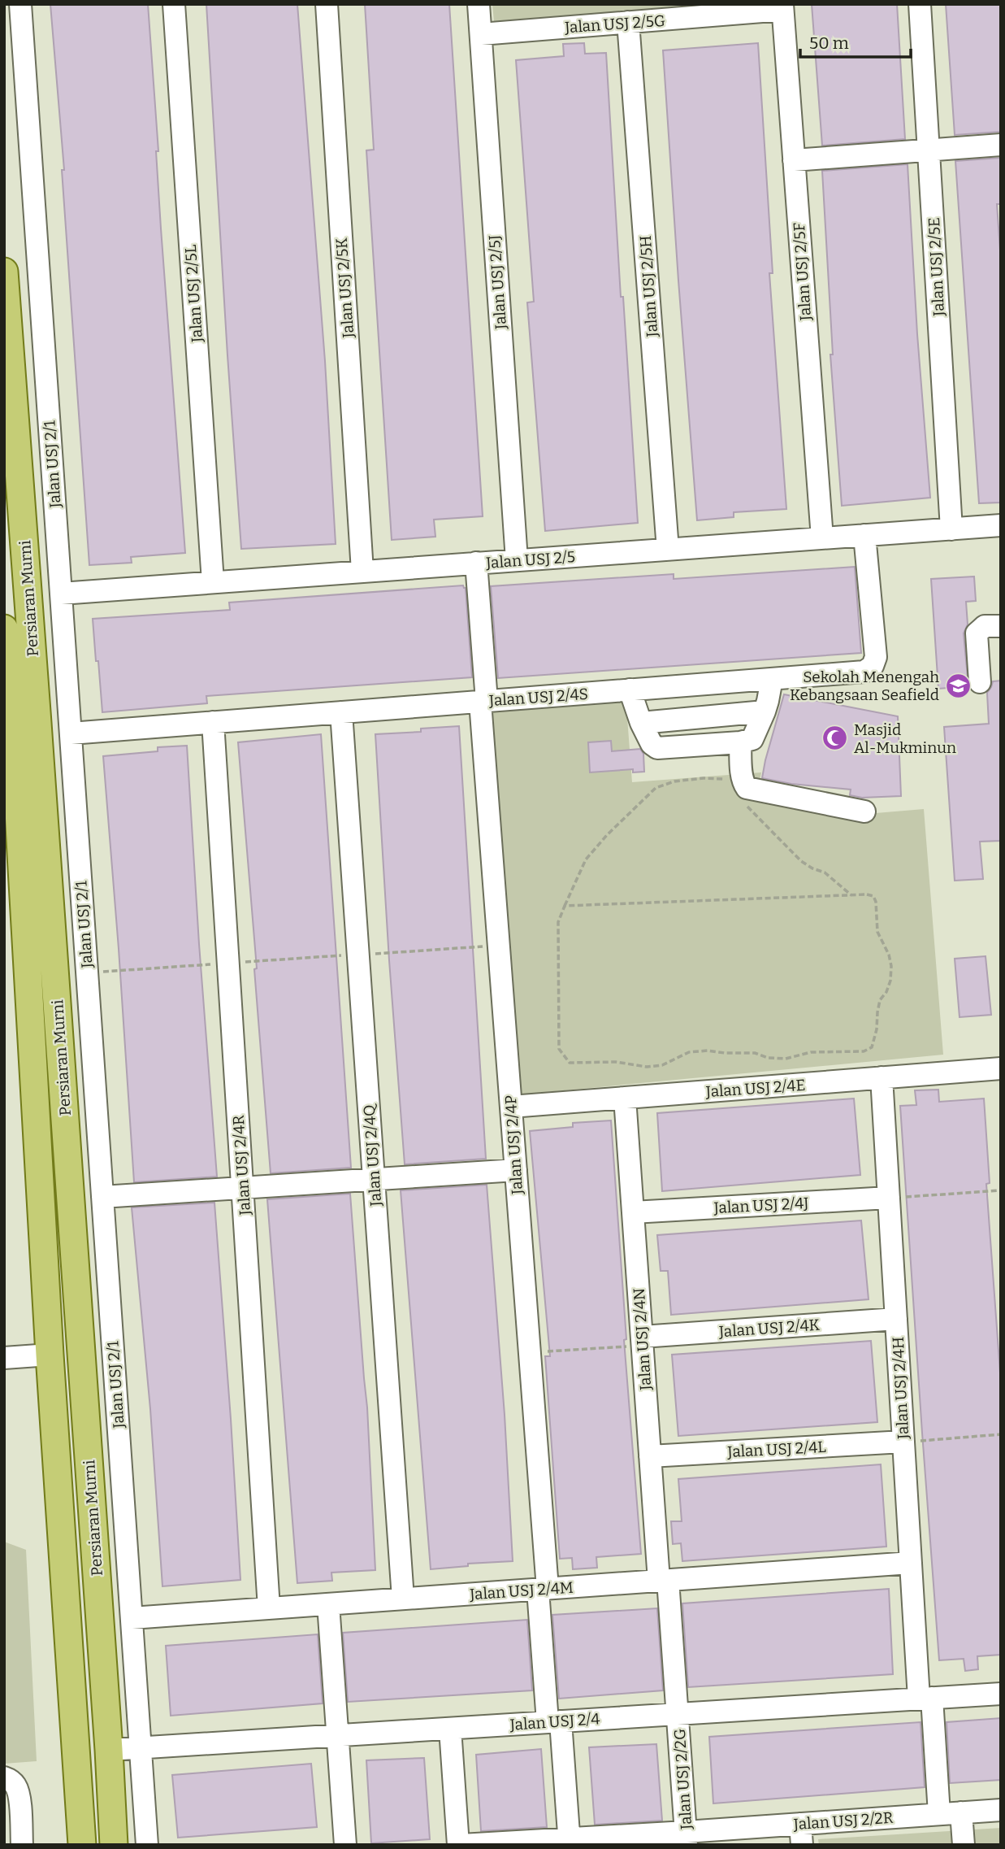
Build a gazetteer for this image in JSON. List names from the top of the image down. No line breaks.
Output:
{"streets":{"main road":["Persiaran Murni"],"street":["Jalan USJ 2/5G","Jalan USJ 2/5E","Jalan USJ 2/5F","Jalan USJ 2/5J","Jalan USJ 2/5H","Jalan USJ 2/5K","Jalan USJ 2/5L","Jalan USJ 2/1","Jalan USJ 2/5","Jalan USJ 2/4S","Jalan USJ 2/4E","Jalan USJ 2/4P","Jalan USJ 2/4Q","Jalan USJ 2/4R","Jalan USJ 2/4J","Jalan USJ 2/4K","Jalan USJ 2/4N","Jalan USJ 2/4H","Jalan USJ 2/4L","Jalan USJ 2/4M","Jalan USJ 2/4","Jalan USJ 2/2G","Jalan USJ 2/2R"]},"crossings":[["Jalan USJ 2/5G","Jalan USJ 2/5F"],["Jalan USJ 2/5G","Jalan USJ 2/5J"],["Jalan USJ 2/5G","Jalan USJ 2/5H"],["Jalan USJ 2/5E","Jalan USJ 2/5"],["Jalan USJ 2/5F","Jalan USJ 2/5"],["Jalan USJ 2/5J","Jalan USJ 2/5"],["Jalan USJ 2/5H","Jalan USJ 2/5"],["Jalan USJ 2/5K","Jalan USJ 2/5"],["Jalan USJ 2/5L","Jalan USJ 2/5"],["Jalan USJ 2/1","Jalan USJ 2/5"],["Jalan USJ 2/1","Jalan USJ 2/4S"],["Jalan USJ 2/1","Jalan USJ 2/4M"],["Jalan USJ 2/1","Jalan USJ 2/4"],["Jalan USJ 2/5","Jalan USJ 2/4S"],["Jalan USJ 2/5","Jalan USJ 2/4P"],["Persiaran Murni","Jalan USJ 2/4"],["Jalan USJ 2/4S","Jalan USJ 2/4P"],["Jalan USJ 2/4S","Jalan USJ 2/4Q"],["Jalan USJ 2/4S","Jalan USJ 2/4R"],["Jalan USJ 2/4E","Jalan USJ 2/4P"],["Jalan USJ 2/4E","Jalan USJ 2/4N"],["Jalan USJ 2/4E","Jalan USJ 2/4H"],["Jalan USJ 2/4P","Jalan USJ 2/4M"],["Jalan USJ 2/4P","Jalan USJ 2/4"],["Jalan USJ 2/4P","Jalan USJ 2/2R"],["Jalan USJ 2/4Q","Jalan USJ 2/4M"],["Jalan USJ 2/4R","Jalan USJ 2/4M"],["Jalan USJ 2/4J","Jalan USJ 2/4N"],["Jalan USJ 2/4J","Jalan USJ 2/4H"],["Jalan USJ 2/4K","Jalan USJ 2/4N"],["Jalan USJ 2/4K","Jalan USJ 2/4H"],["Jalan USJ 2/4N","Jalan USJ 2/4L"],["Jalan USJ 2/4N","Jalan USJ 2/4M"],["Jalan USJ 2/4N","Jalan USJ 2/2G"],["Jalan USJ 2/4H","Jalan USJ 2/4L"],["Jalan USJ 2/4H","Jalan USJ 2/4M"],["Jalan USJ 2/4H","Jalan USJ 2/4"],["Jalan USJ 2/4H","Jalan USJ 2/2R"],["Jalan USJ 2/4M","Jalan USJ 2/2G"],["Jalan USJ 2/4","Jalan USJ 2/2G"],["Jalan USJ 2/2G","Jalan USJ 2/2R"]],"places":{"school or university":["Sekolah Menengah Kebangsaan Seafield"],"mosque":["Masjid Al-Mukminun"]},"scale_bar":"50 m"}
